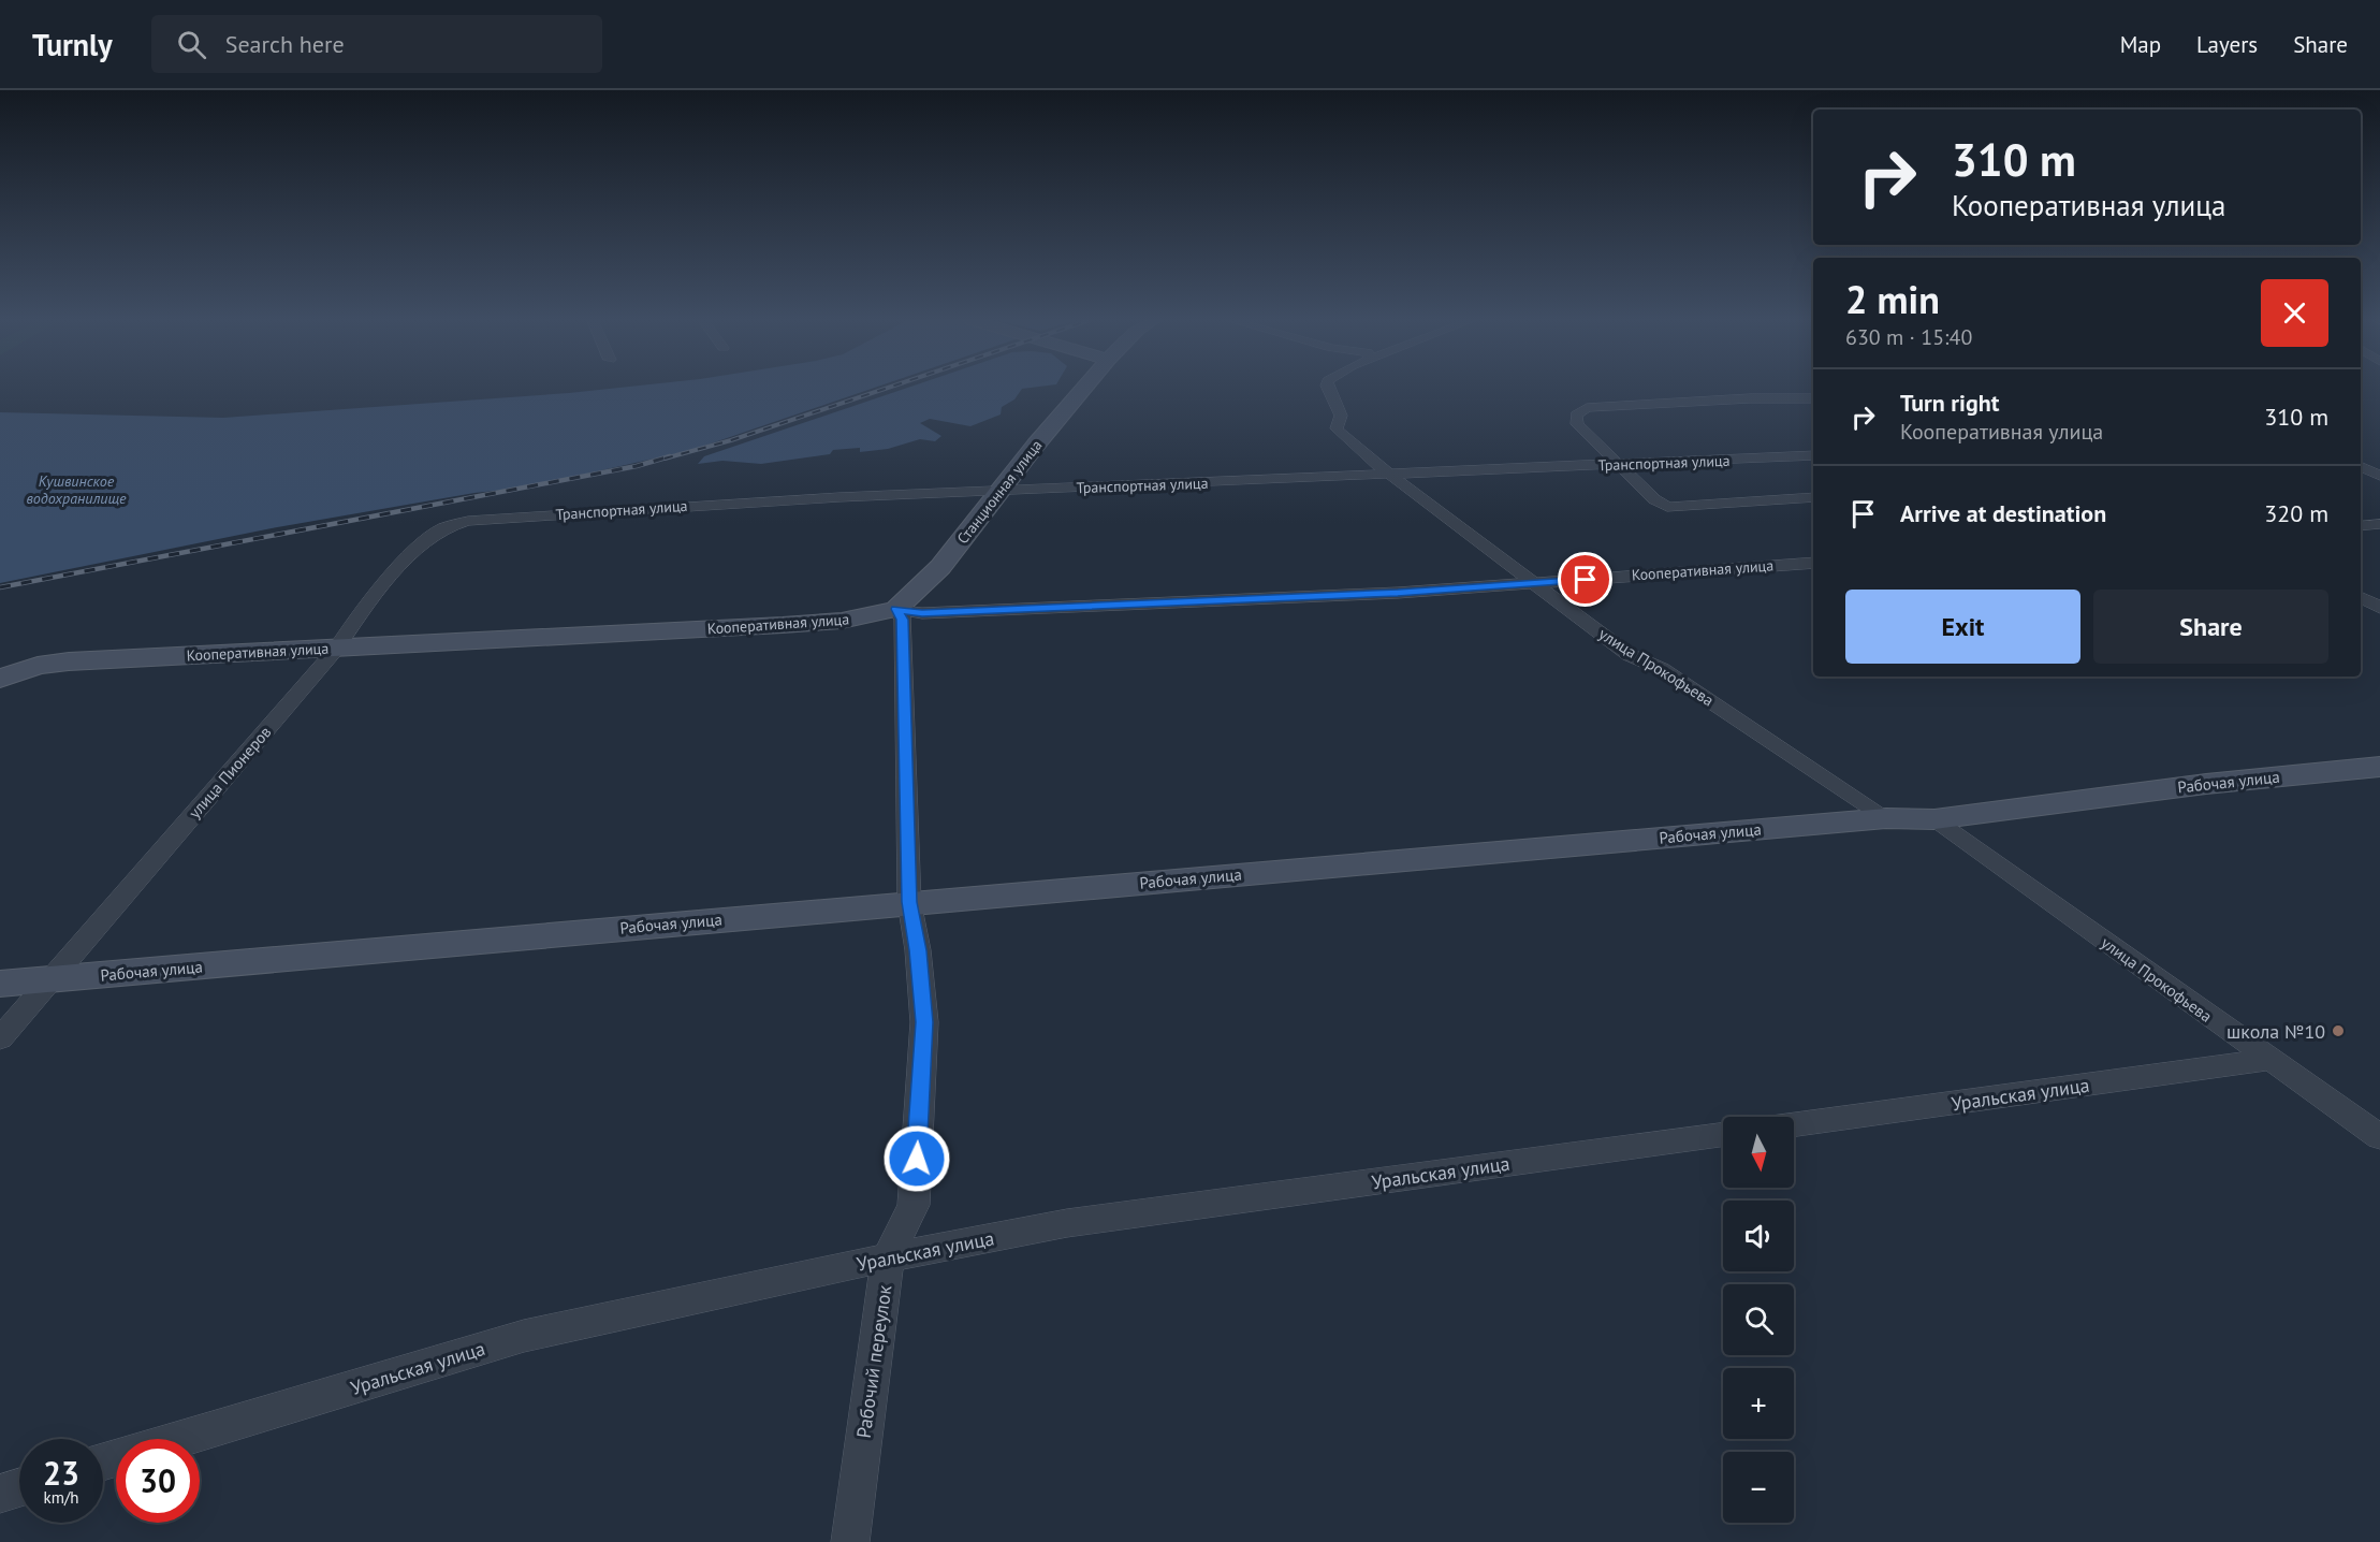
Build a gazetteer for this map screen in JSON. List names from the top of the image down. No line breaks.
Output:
{"streets":{"street":["Транспортная улица","Станционная улица","Кооперативная улица","улица Прокофьева","улица Пионеров","Рабочая улица","Уральская улица","Рабочий переулок"]},"crossings":[["Транспортная улица","Станционная улица"],["Транспортная улица","улица Прокофьева"],["Транспортная улица","улица Пионеров"],["Станционная улица","Кооперативная улица"],["Станционная улица","Рабочий переулок"],["Кооперативная улица","улица Прокофьева"],["Кооперативная улица","улица Пионеров"],["Кооперативная улица","Рабочий переулок"],["улица Прокофьева","Рабочая улица"],["улица Прокофьева","Уральская улица"],["улица Пионеров","Рабочая улица"],["Рабочая улица","Рабочий переулок"],["Уральская улица","Рабочий переулок"]],"water":["Кушвинское водохранилище"],"places":["школа №10"],"north":"bottom","page":{"header":"Turnly","search":"Search here","nav":["Map","Layers","Share"],"turn":["310 m","Кооперативная улица"],"heading":["2 min","630 m · 15:40"],"list":[{"name":"Turn right","note":"Кооперативная улица","value":"310 m"},{"name":"Arrive at destination","value":"320 m"}],"buttons":["Exit","Share"],"map_buttons":["+","−"],"speed":"23 km/h","limit":"30"}}
